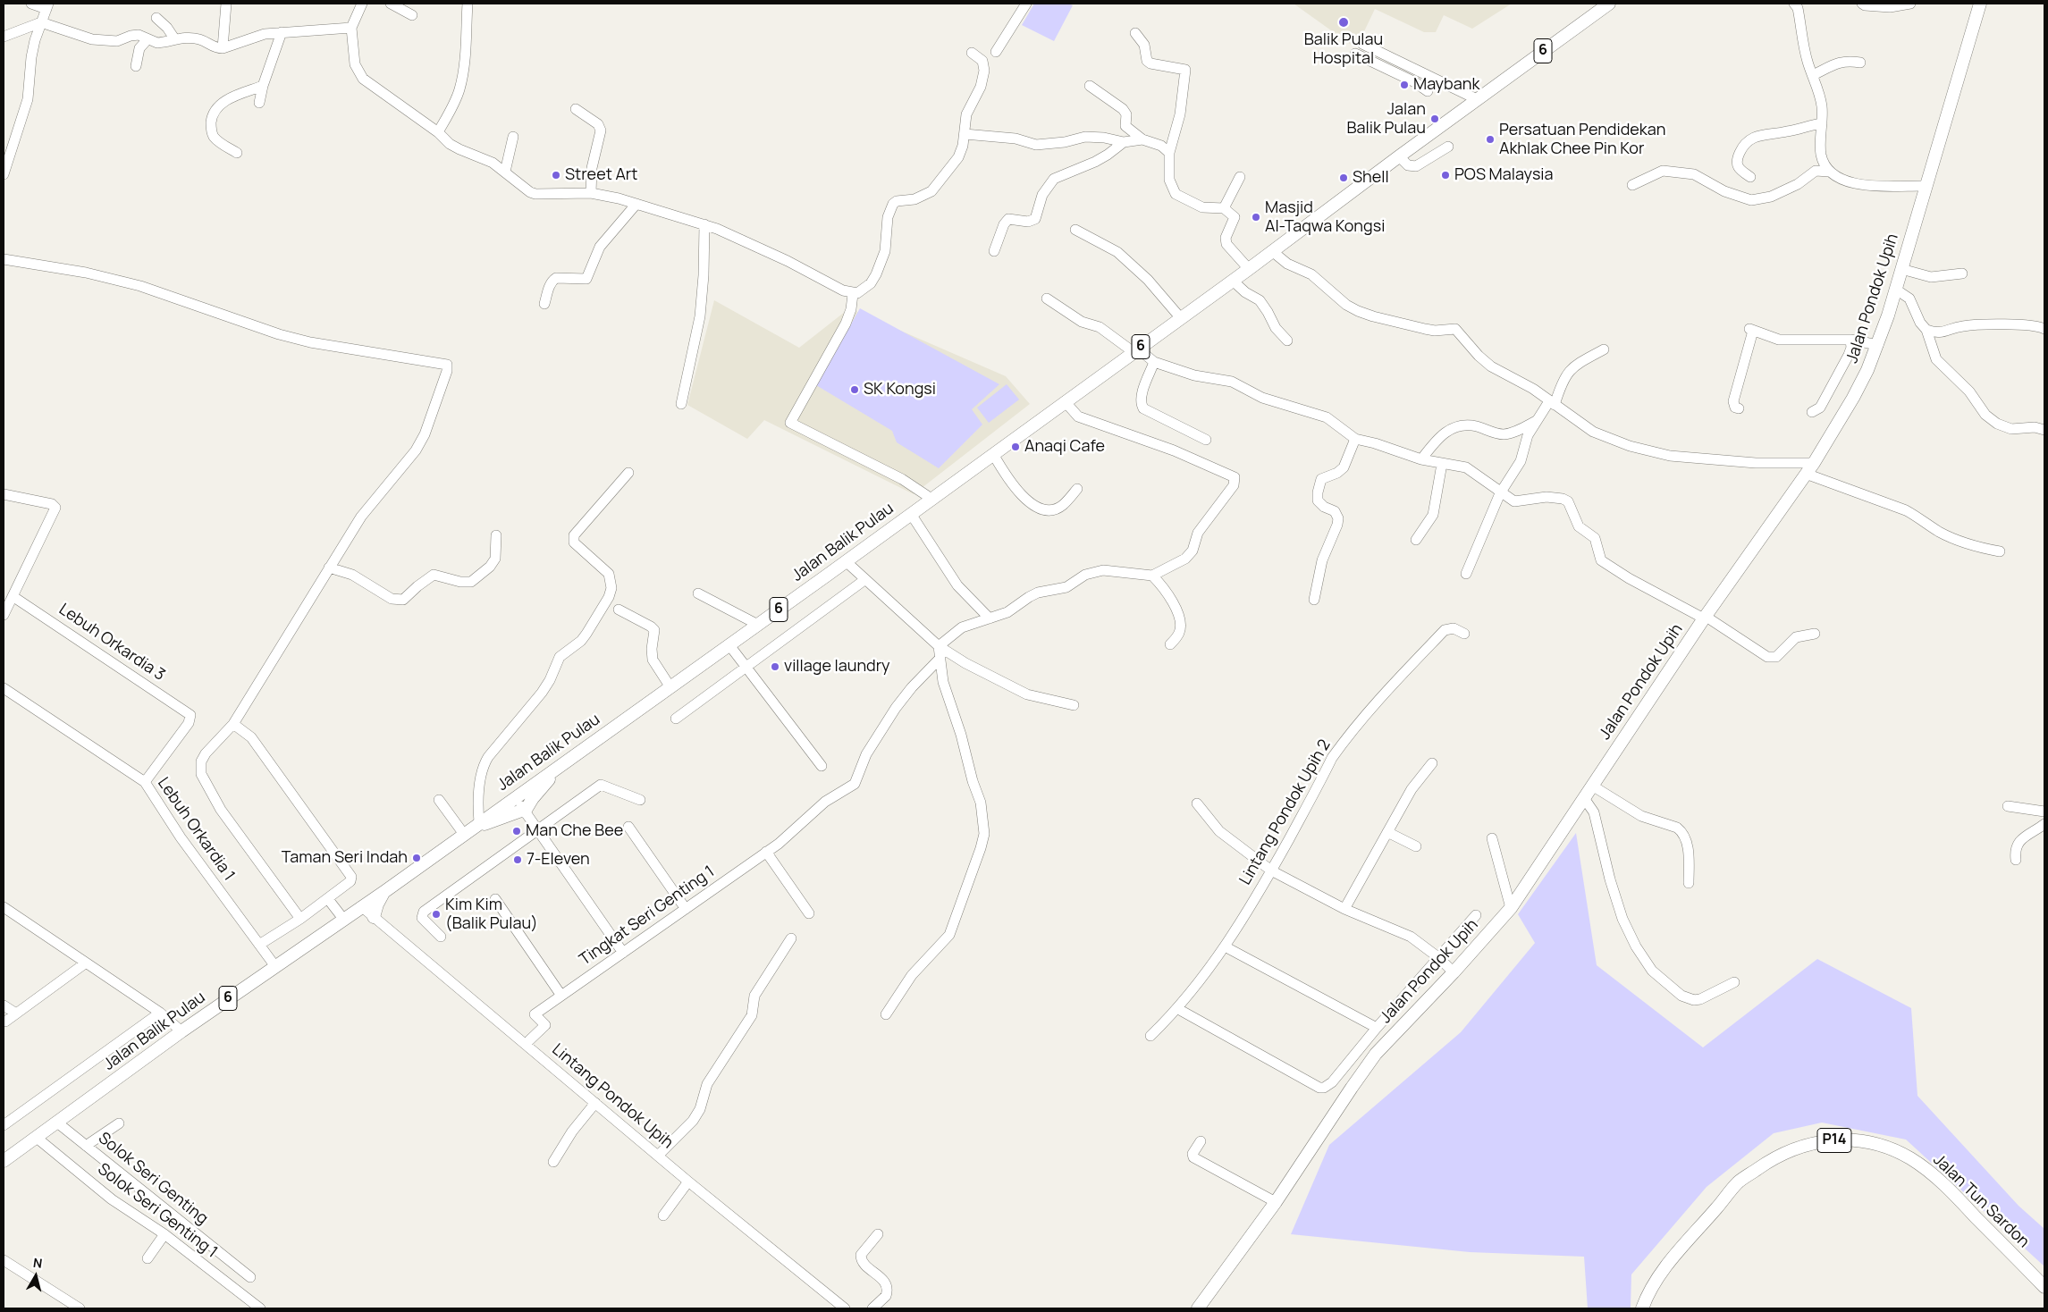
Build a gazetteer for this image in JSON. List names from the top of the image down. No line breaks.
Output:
{"streets":{"main road":["6","Jalan Pondok Upih","Jalan Balik Pulau","P14","Jalan Tun Sardon"],"street":["Lebuh Orkardia 3","Lintang Pondok Upih 2","Lebuh Orkardia 1","Tingkat Seri Genting 1","Lintang Pondok Upih","Solok Seri Genting","Solok Seri Genting 1"]},"crossings":[["Jalan Balik Pulau","Lebuh Orkardia 1"],["Jalan Balik Pulau","Lintang Pondok Upih"],["Jalan Balik Pulau","Solok Seri Genting"],["Jalan Balik Pulau","Solok Seri Genting 1"],["Lebuh Orkardia 3","Lebuh Orkardia 1"],["Tingkat Seri Genting 1","Lintang Pondok Upih"]],"places":["Balik Pulau Hospital","Maybank","Jalan Balik Pulau","Persatuan Pendidekan Akhlak Chee Pin Kor","Street Art","POS Malaysia","Shell","Masjid Al-Taqwa Kongsi","SK Kongsi","Anaqi Cafe","village laundry","Man Che Bee","Taman Seri Indah","7-Eleven","Kim Kim (Balik Pulau)"],"north":"top"}
